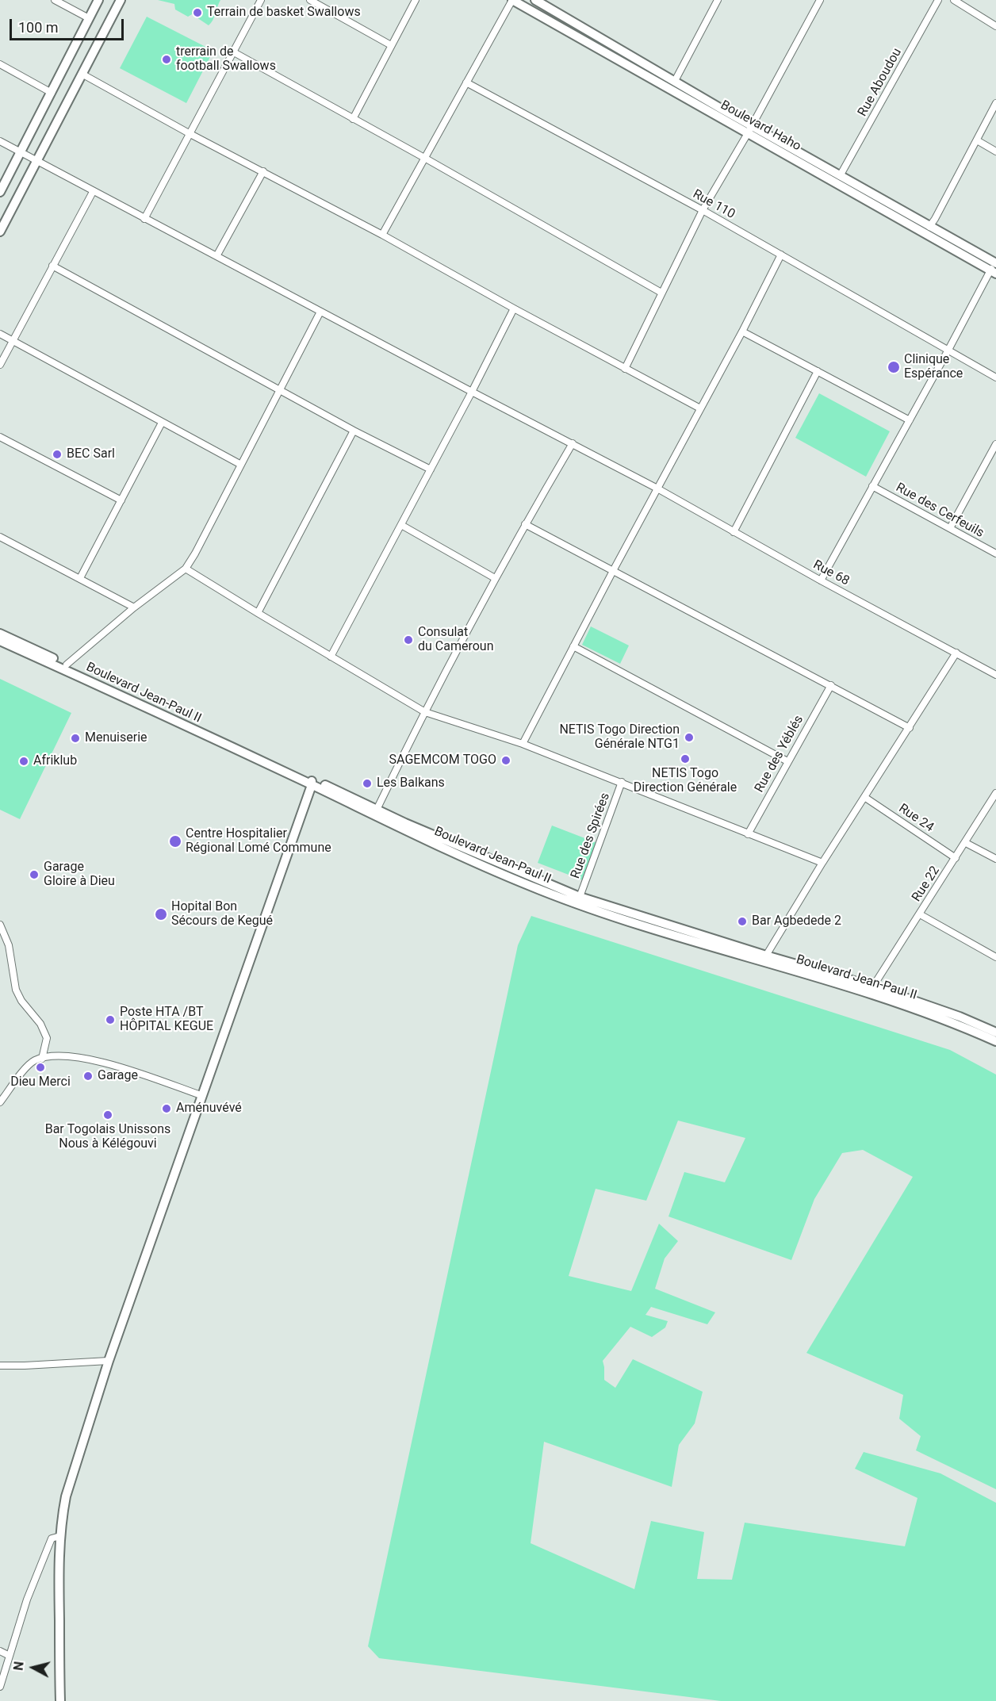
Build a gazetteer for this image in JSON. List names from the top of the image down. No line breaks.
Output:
{"streets":{"main road":["Boulevard Haho","Boulevard Jean-Paul II"],"street":["Rue Aboudou","Rue 110","Rue des Cerfeuils","Rue 68","Rue des Yéblés","Rue 24","Rue des Spirées","Rue 22"]},"crossings":[["Rue Aboudou","Boulevard Haho"],["Boulevard Jean-Paul II","Rue des Spirées"],["Boulevard Jean-Paul II","Rue 22"],["Rue 24","Rue 22"]],"places":["Terrain de basket Swallows","trerrain de football Swallows","Clinique Espérance","BEC Sarl","Consulat du Cameroun","NETIS Togo Direction Générale NTG1","Menuiserie","NETIS Togo Direction Générale","SAGEMCOM TOGO","Afriklub","Les Balkans","Centre Hospitalier Régional Lomé Commune","Garage Gloire à Dieu","Hopital Bon Sécours de Kegué","Bar Agbedede 2","Poste HTA /BT HÔPITAL KEGUE","Dieu Merci","Garage","Aménuvévé","Bar Togolais Unissons Nous à Kélégouvi"],"scale_bar":"100 m","north":"left"}
